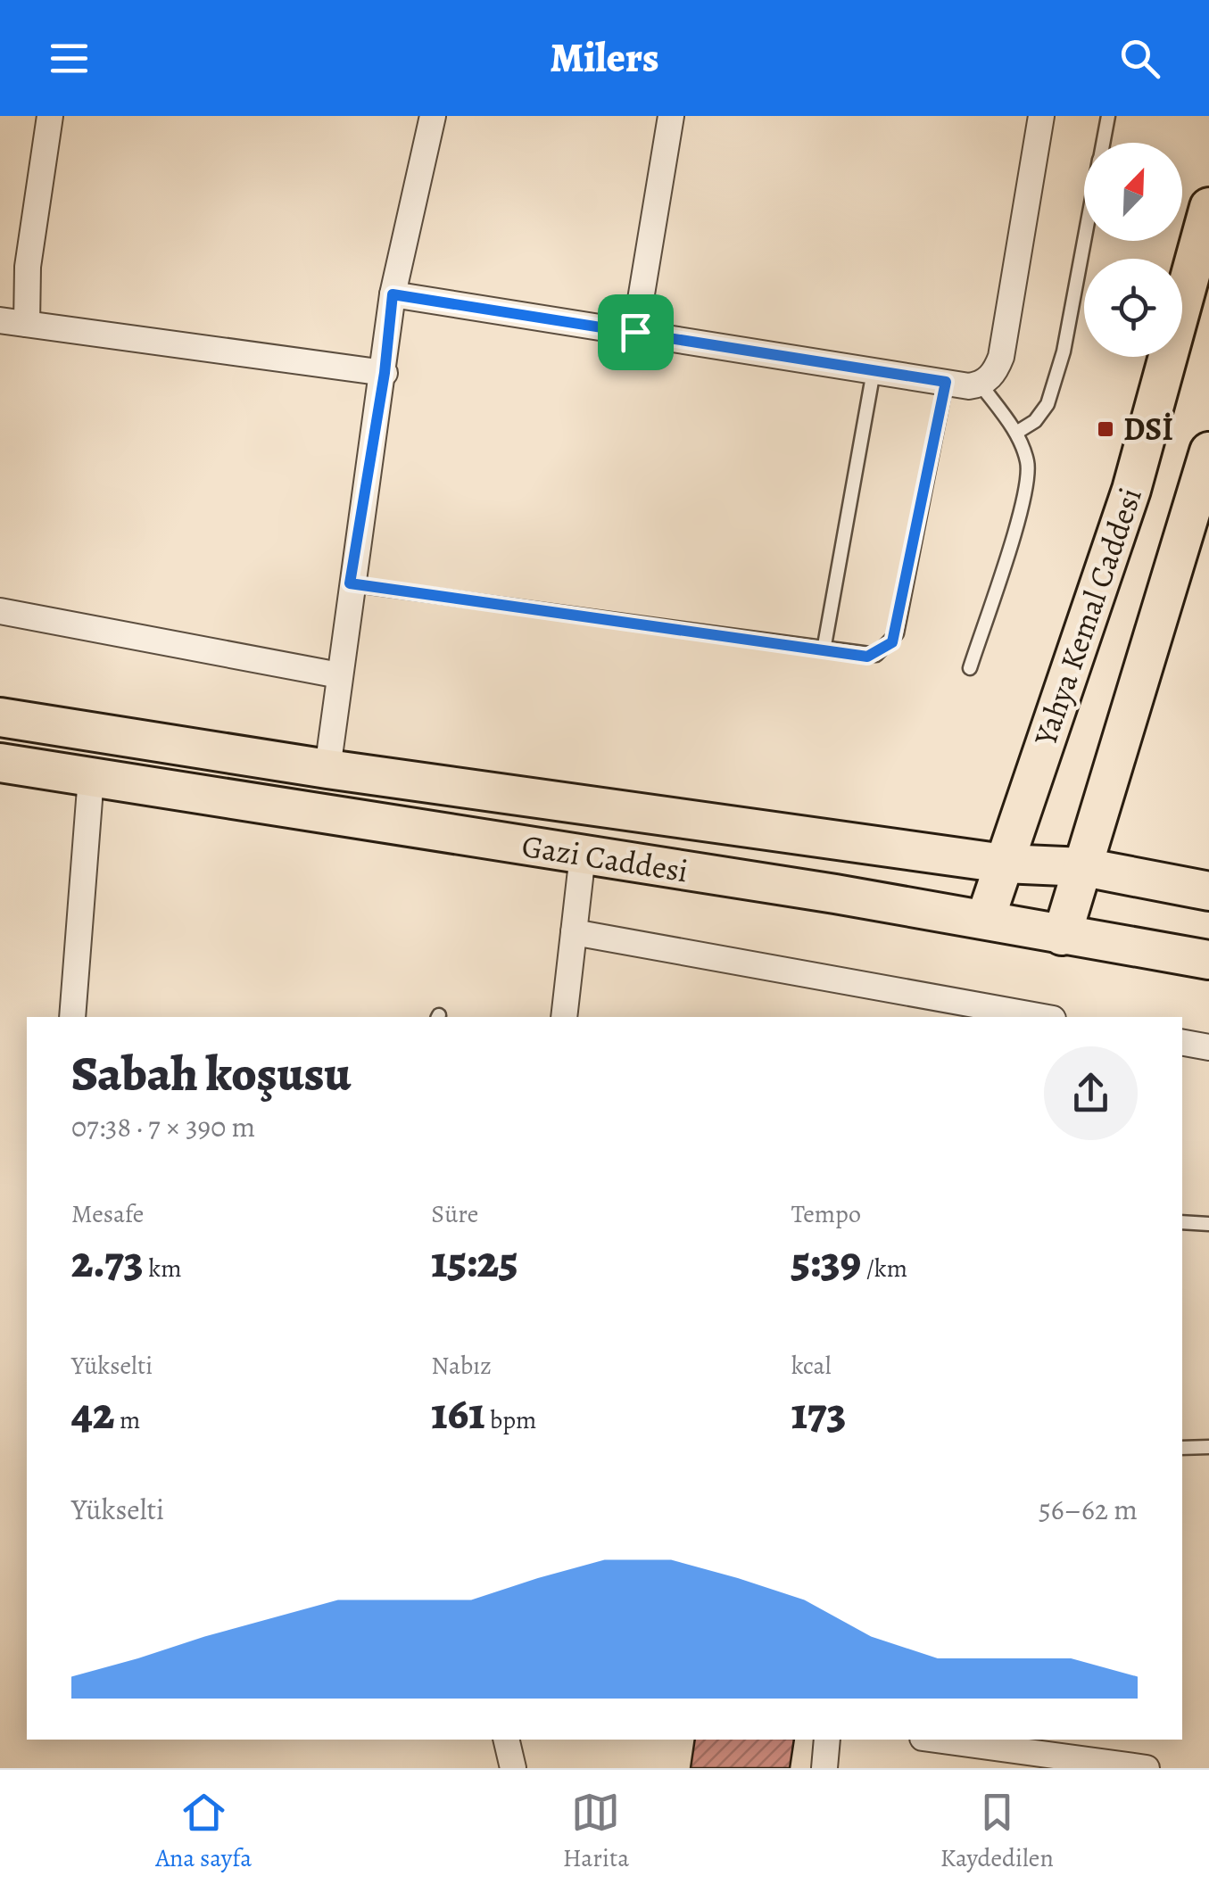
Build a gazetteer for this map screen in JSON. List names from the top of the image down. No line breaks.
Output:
{"streets":{"main road":["Yahya Kemal Caddesi","Gazi Caddesi"]},"crossings":[["Yahya Kemal Caddesi","Gazi Caddesi"]],"places":{"transit":["DSİ"]},"north":"top right","page":{"header":"Milers","heading":["Sabah koşusu","07:38 · 7 × 390 m"],"stats":[["Mesafe","2.73 km"],["Süre","15:25"],["Tempo","5:39 /km"],["Yükselti","42 m"],["Nabız","161 bpm"],["kcal","173"]],"chart":["Yükselti","56–62 m"],"tabs":["Ana sayfa","Harita","Kaydedilen"]}}
